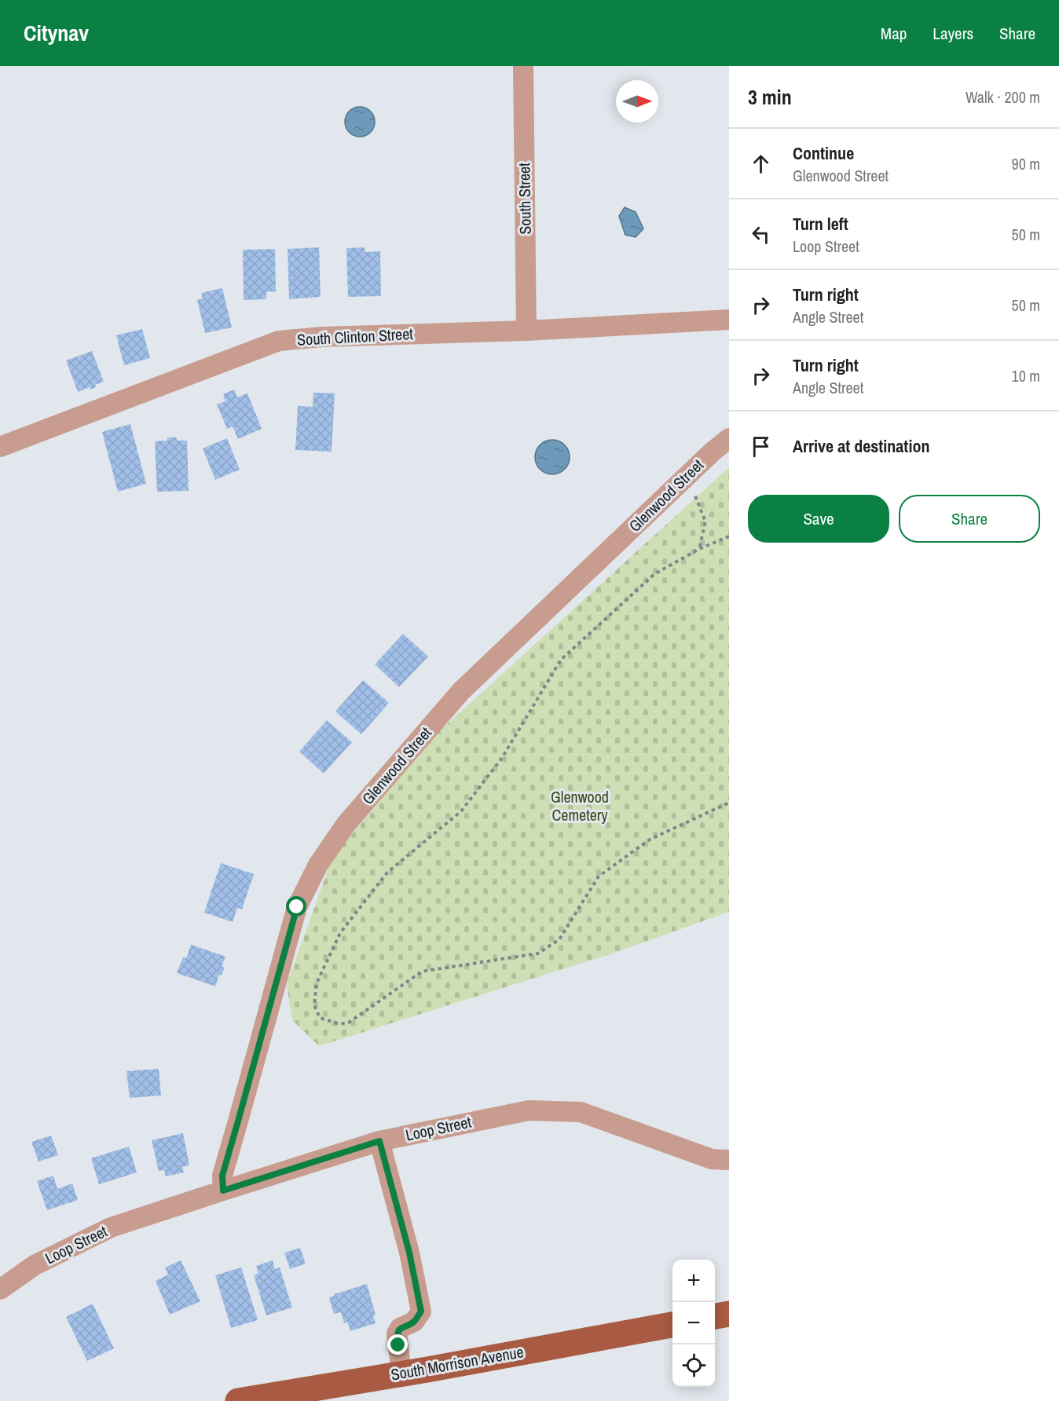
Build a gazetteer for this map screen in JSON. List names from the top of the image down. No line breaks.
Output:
{"streets":{"main road":["South Morrison Avenue"],"street":["South Street","South Clinton Street","Glenwood Street","Loop Street"]},"crossings":[["South Street","South Clinton Street"],["Glenwood Street","Loop Street"]],"parks":["Glenwood Cemetery"],"north":"right","page":{"header":"Citynav","nav":["Map","Layers","Share"],"heading":["3 min","Walk · 200 m"],"list":[["Continue","Glenwood Street","90 m"],["Turn left","Loop Street","50 m"],["Turn right","Angle Street","50 m"],["Turn right","Angle Street","10 m"],"Arrive at destination"],"buttons":["Save","Share"],"map_buttons":["+","−"]}}
